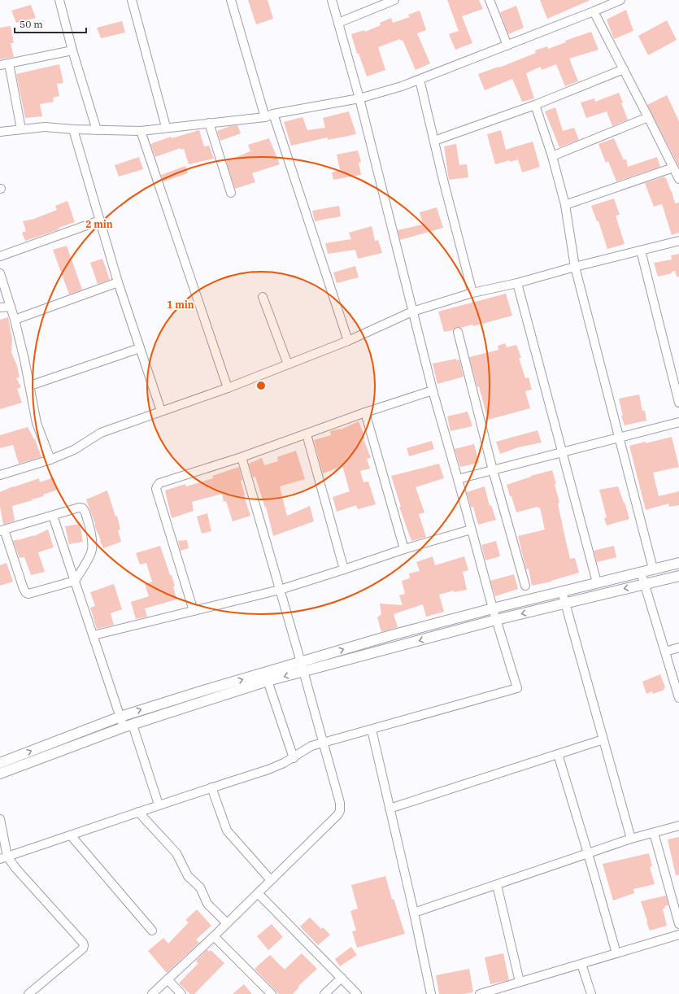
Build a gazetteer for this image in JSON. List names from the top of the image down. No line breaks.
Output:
{"scale_bar":"50 m","rings":["2 min","1 min"]}
